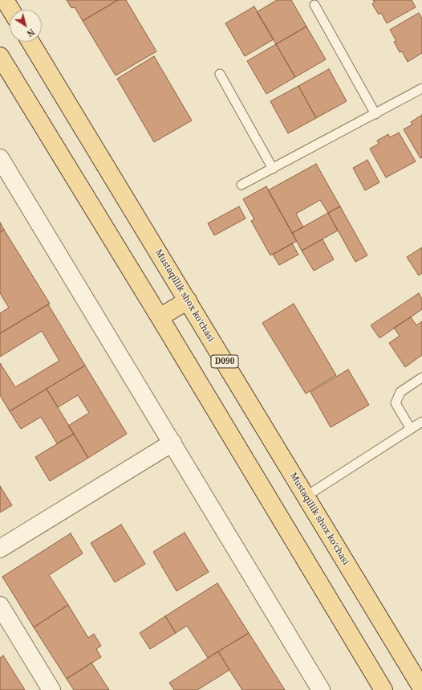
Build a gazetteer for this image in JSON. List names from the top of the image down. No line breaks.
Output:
{"streets":{"main road":["Mustaqillik shox ko'chasi","D090"]},"north":"bottom right"}
